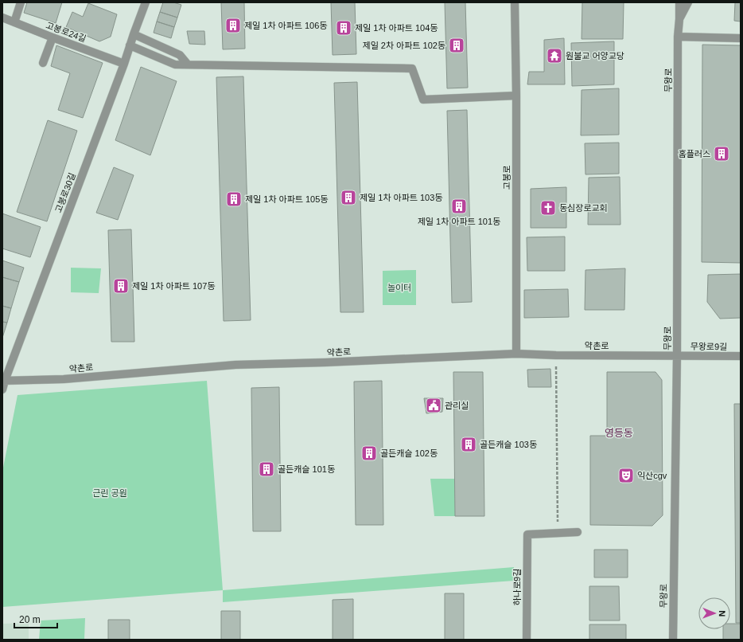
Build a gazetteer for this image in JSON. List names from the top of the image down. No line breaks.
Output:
{"streets":{"street":["고봉로24길","무왕로","고봉로","고봉로30길","약촌로","무왕로9길","하나로9길"]},"crossings":[["고봉로24길","고봉로30길"],["무왕로","약촌로"],["무왕로","무왕로9길"],["고봉로","약촌로"],["고봉로30길","약촌로"],["약촌로","무왕로9길"]],"districts":["영등동"],"parks":["놀이터","근린 공원"],"places":{"building":["제일 1차 아파트 106동","제일 1차 아파트 104동","제일 2차 아파트 102동","홈플러스","제일 1차 아파트 103동","제일 1차 아파트 105동","제일 1차 아파트 101동","제일 1차 아파트 107동","골든캐슬 103동","골든캐슬 102동","골든캐슬 101동"],"temple":["원불교 어양교당"],"church":["동심장로교회"],"public building":["관리실"],"theatre":["익산cgv"]},"scale_bar":"20 m","north":"right"}
